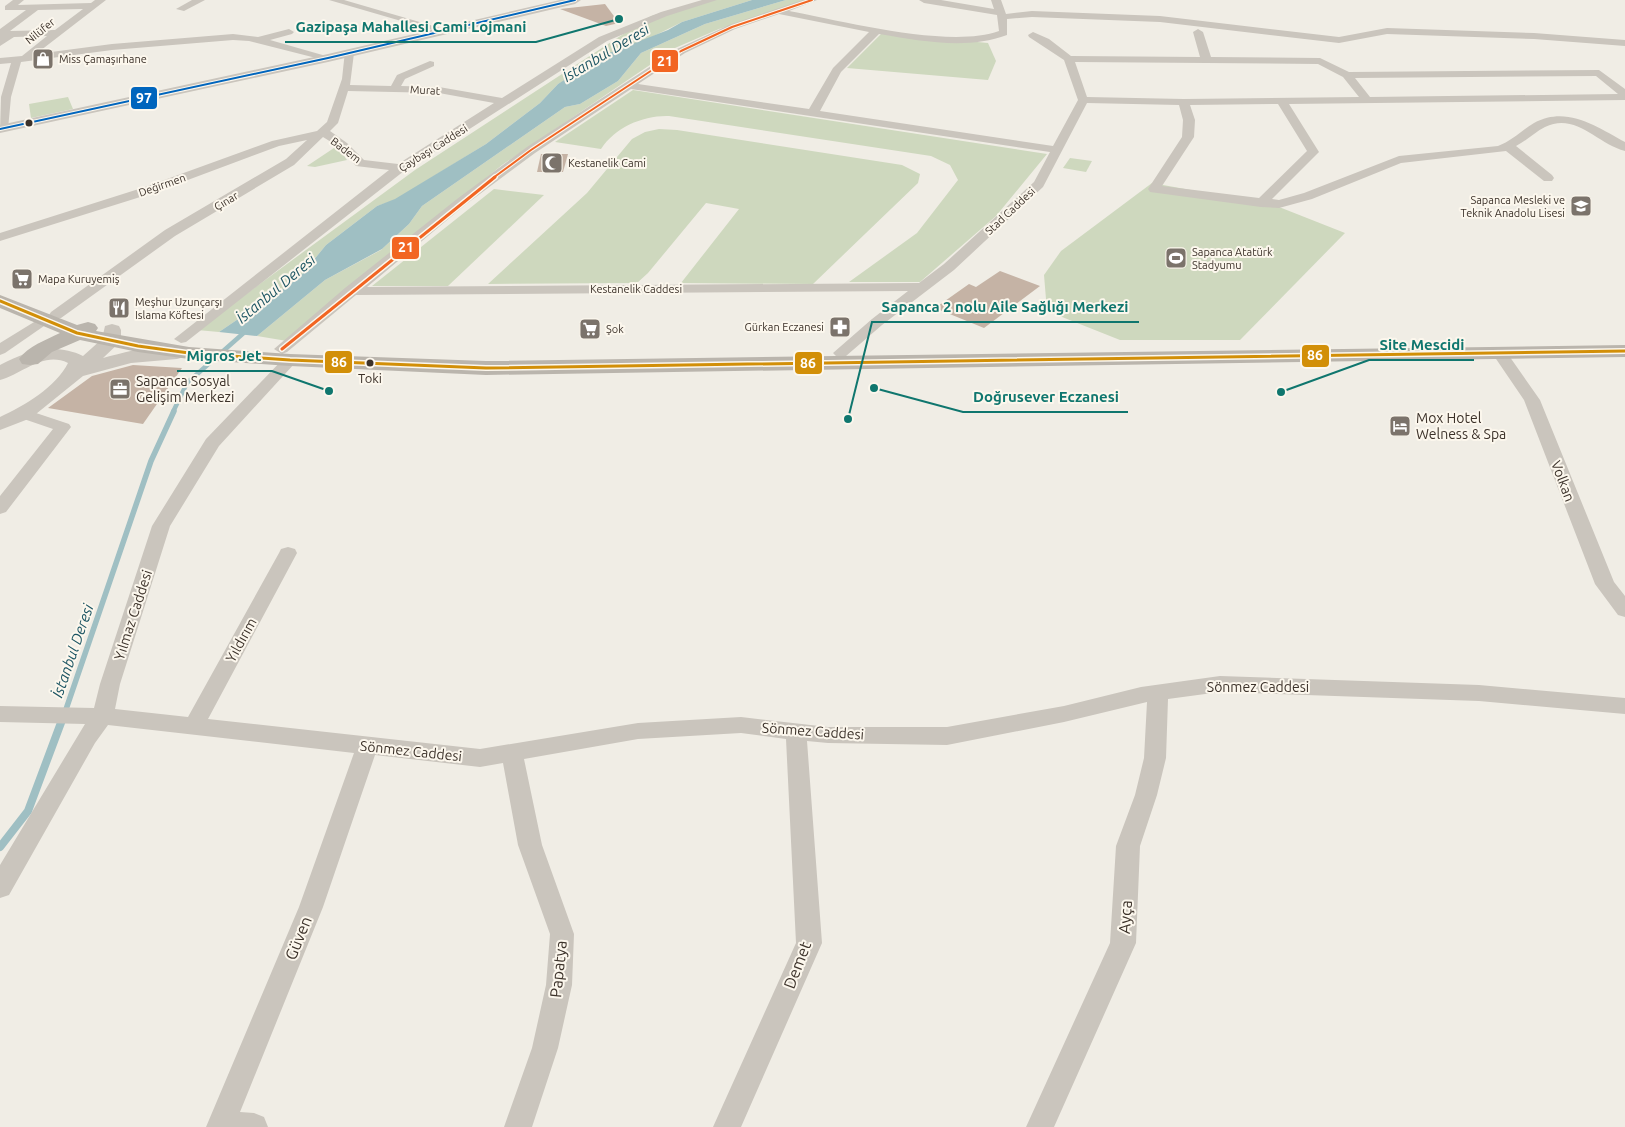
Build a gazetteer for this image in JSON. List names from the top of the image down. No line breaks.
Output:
{"streets":{"street":["Nilüfer","Murat","Çaybaşı Caddesi","Badem","Değirmen","Çınar","Stad Caddesi","Kestanelik Caddesi","Volkan","Yılmaz Caddesi","Yıldırım","Sönmez Caddesi","Ayça","Güven","Demet","Papatya"]},"crossings":[["Murat","Çaybaşı Caddesi"],["Murat","Çınar"],["Çaybaşı Caddesi","Badem"],["Badem","Değirmen"],["Badem","Çınar"],["Değirmen","Çınar"],["Stad Caddesi","Kestanelik Caddesi"],["Yılmaz Caddesi","Sönmez Caddesi"],["Yıldırım","Sönmez Caddesi"],["Sönmez Caddesi","Ayça"],["Sönmez Caddesi","Güven"],["Sönmez Caddesi","Demet"],["Sönmez Caddesi","Papatya"]],"water":["İstanbul Deresi"],"places":{"other":["Gazipaşa Mahallesi Cami Lojmani","Toki","Doğrusever Eczanesi","Migros Jet","Site Mescidi","Sapanca 2 nolu Aile Sağlığı Merkezi"],"shop":["Miss Çamaşırhane"],"mosque":["Kestanelik Cami"],"school or university":["Sapanca Mesleki ve Teknik Anadolu Lisesi"],"sports":["Sapanca Atatürk Stadyumu"],"supermarket":["Mapa Kuruyemiş","Şok"],"restaurant":["Meşhur Uzunçarşı Islama Köftesi"],"pharmacy":["Gürkan Eczanesi"],"office":["Sapanca Sosyal Gelişim Merkezi"],"hotel":["Mox Hotel Welness & Spa"]},"lines":["transit line 97","transit line 21","transit line 86"]}
